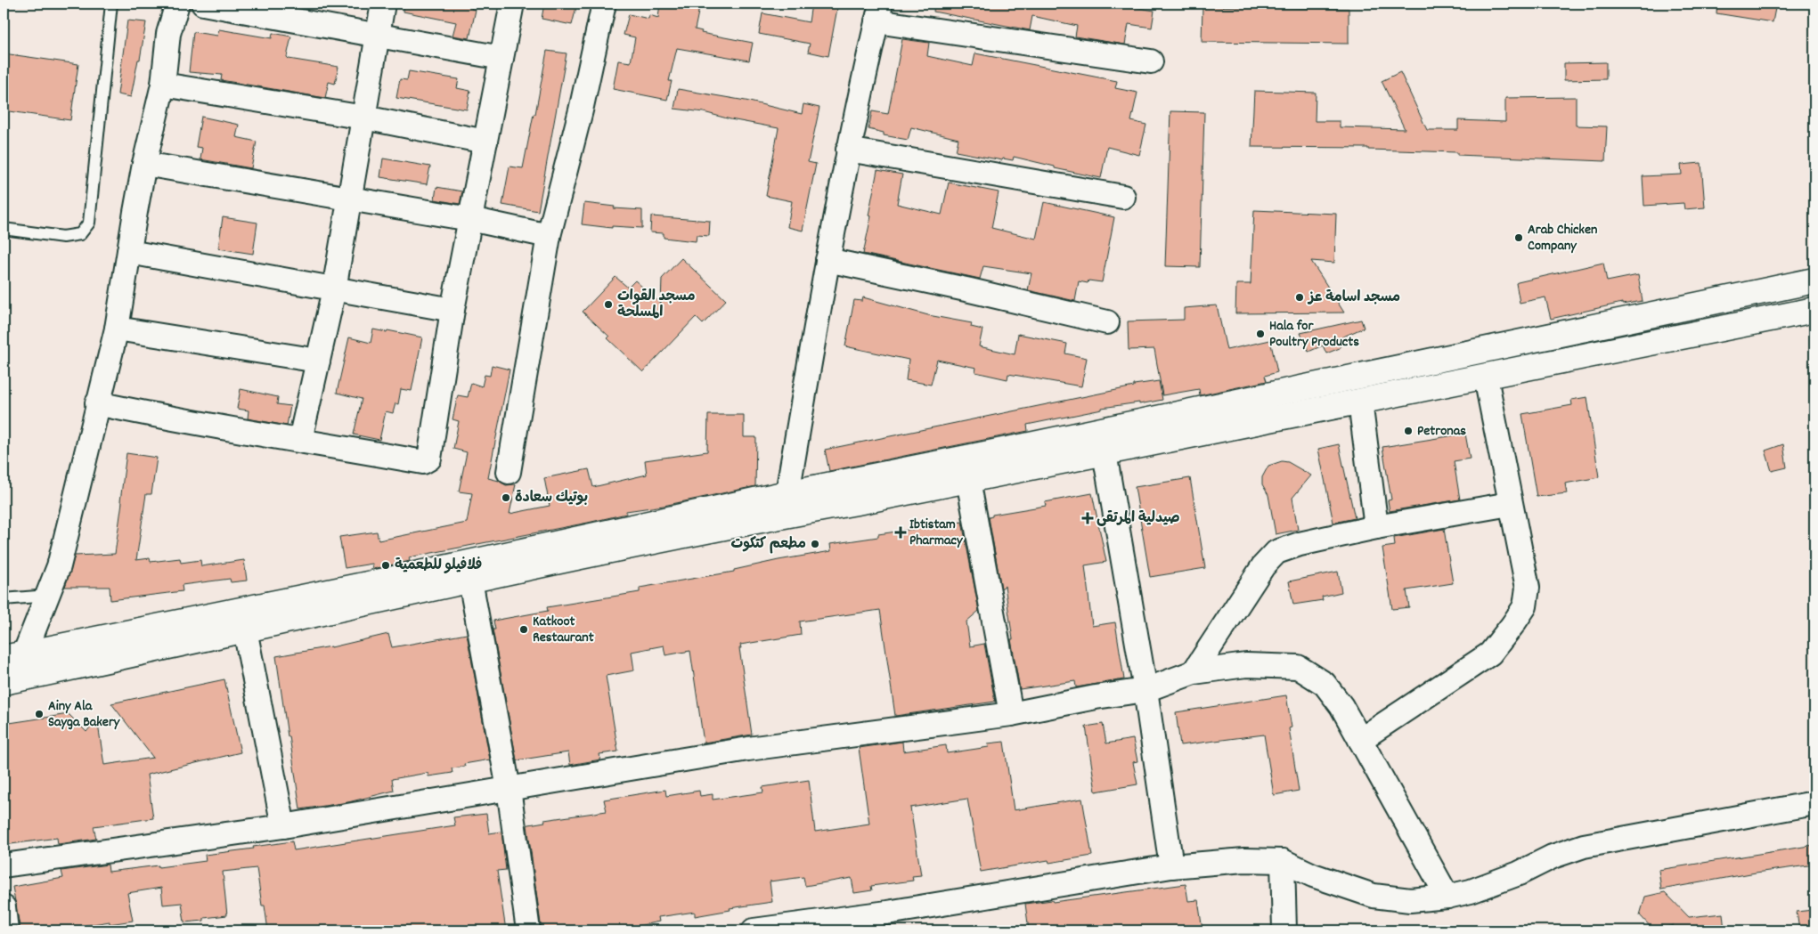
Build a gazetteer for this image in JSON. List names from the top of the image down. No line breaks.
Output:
{"places":{"other":["Arab Chicken Company","مسجد اسامة عز","مسجد القوات المسلحة","Hala for Poultry Products","Petronas","بوتيك سعادة","مطعم كتكوت","فلافيلو للطعمية","Katkoot Restaurant","Ainy Ala Sayga Bakery"],"health":["صيدلية المرتقى","Ibtistam Pharmacy"]}}
